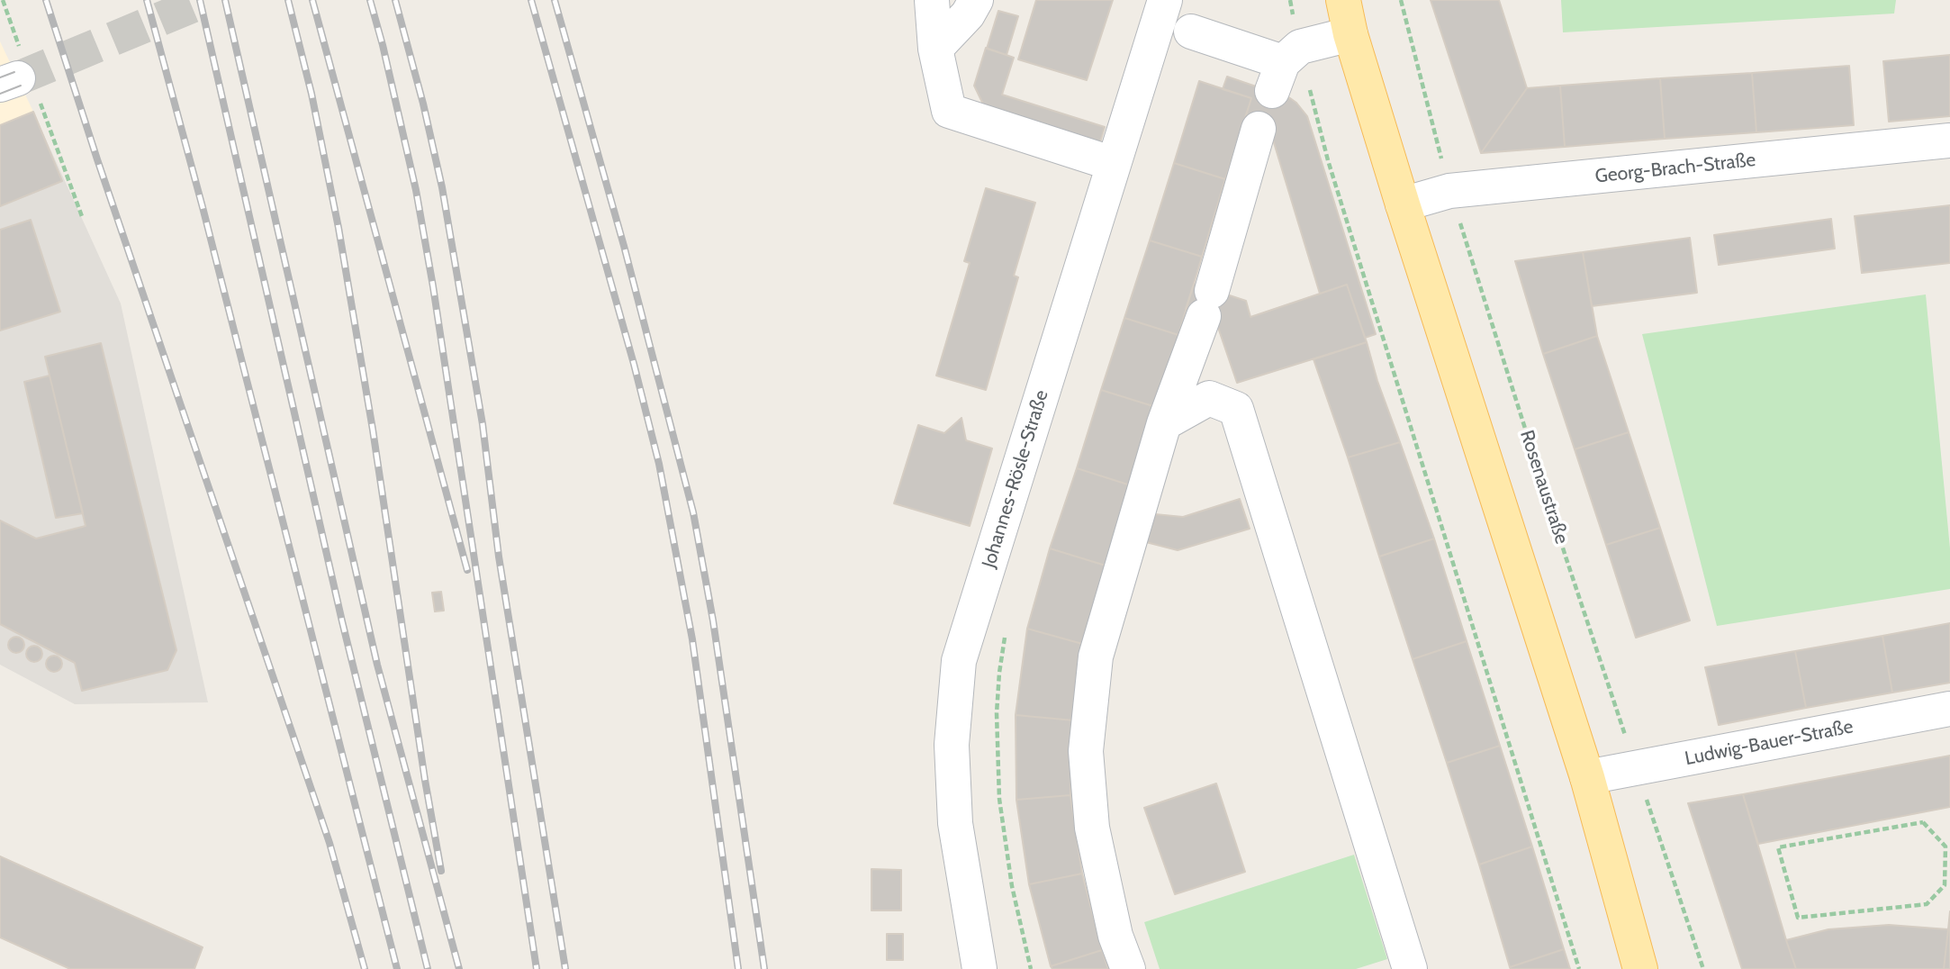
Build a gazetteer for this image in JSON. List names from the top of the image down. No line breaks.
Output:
{"streets":{"street":["Georg-Brach-Straße","Johannes-Rösle-Straße","Ludwig-Bauer-Straße"],"path":["Rosenaustraße"]},"crossings":[["Georg-Brach-Straße","Rosenaustraße"],["Rosenaustraße","Ludwig-Bauer-Straße"]]}
